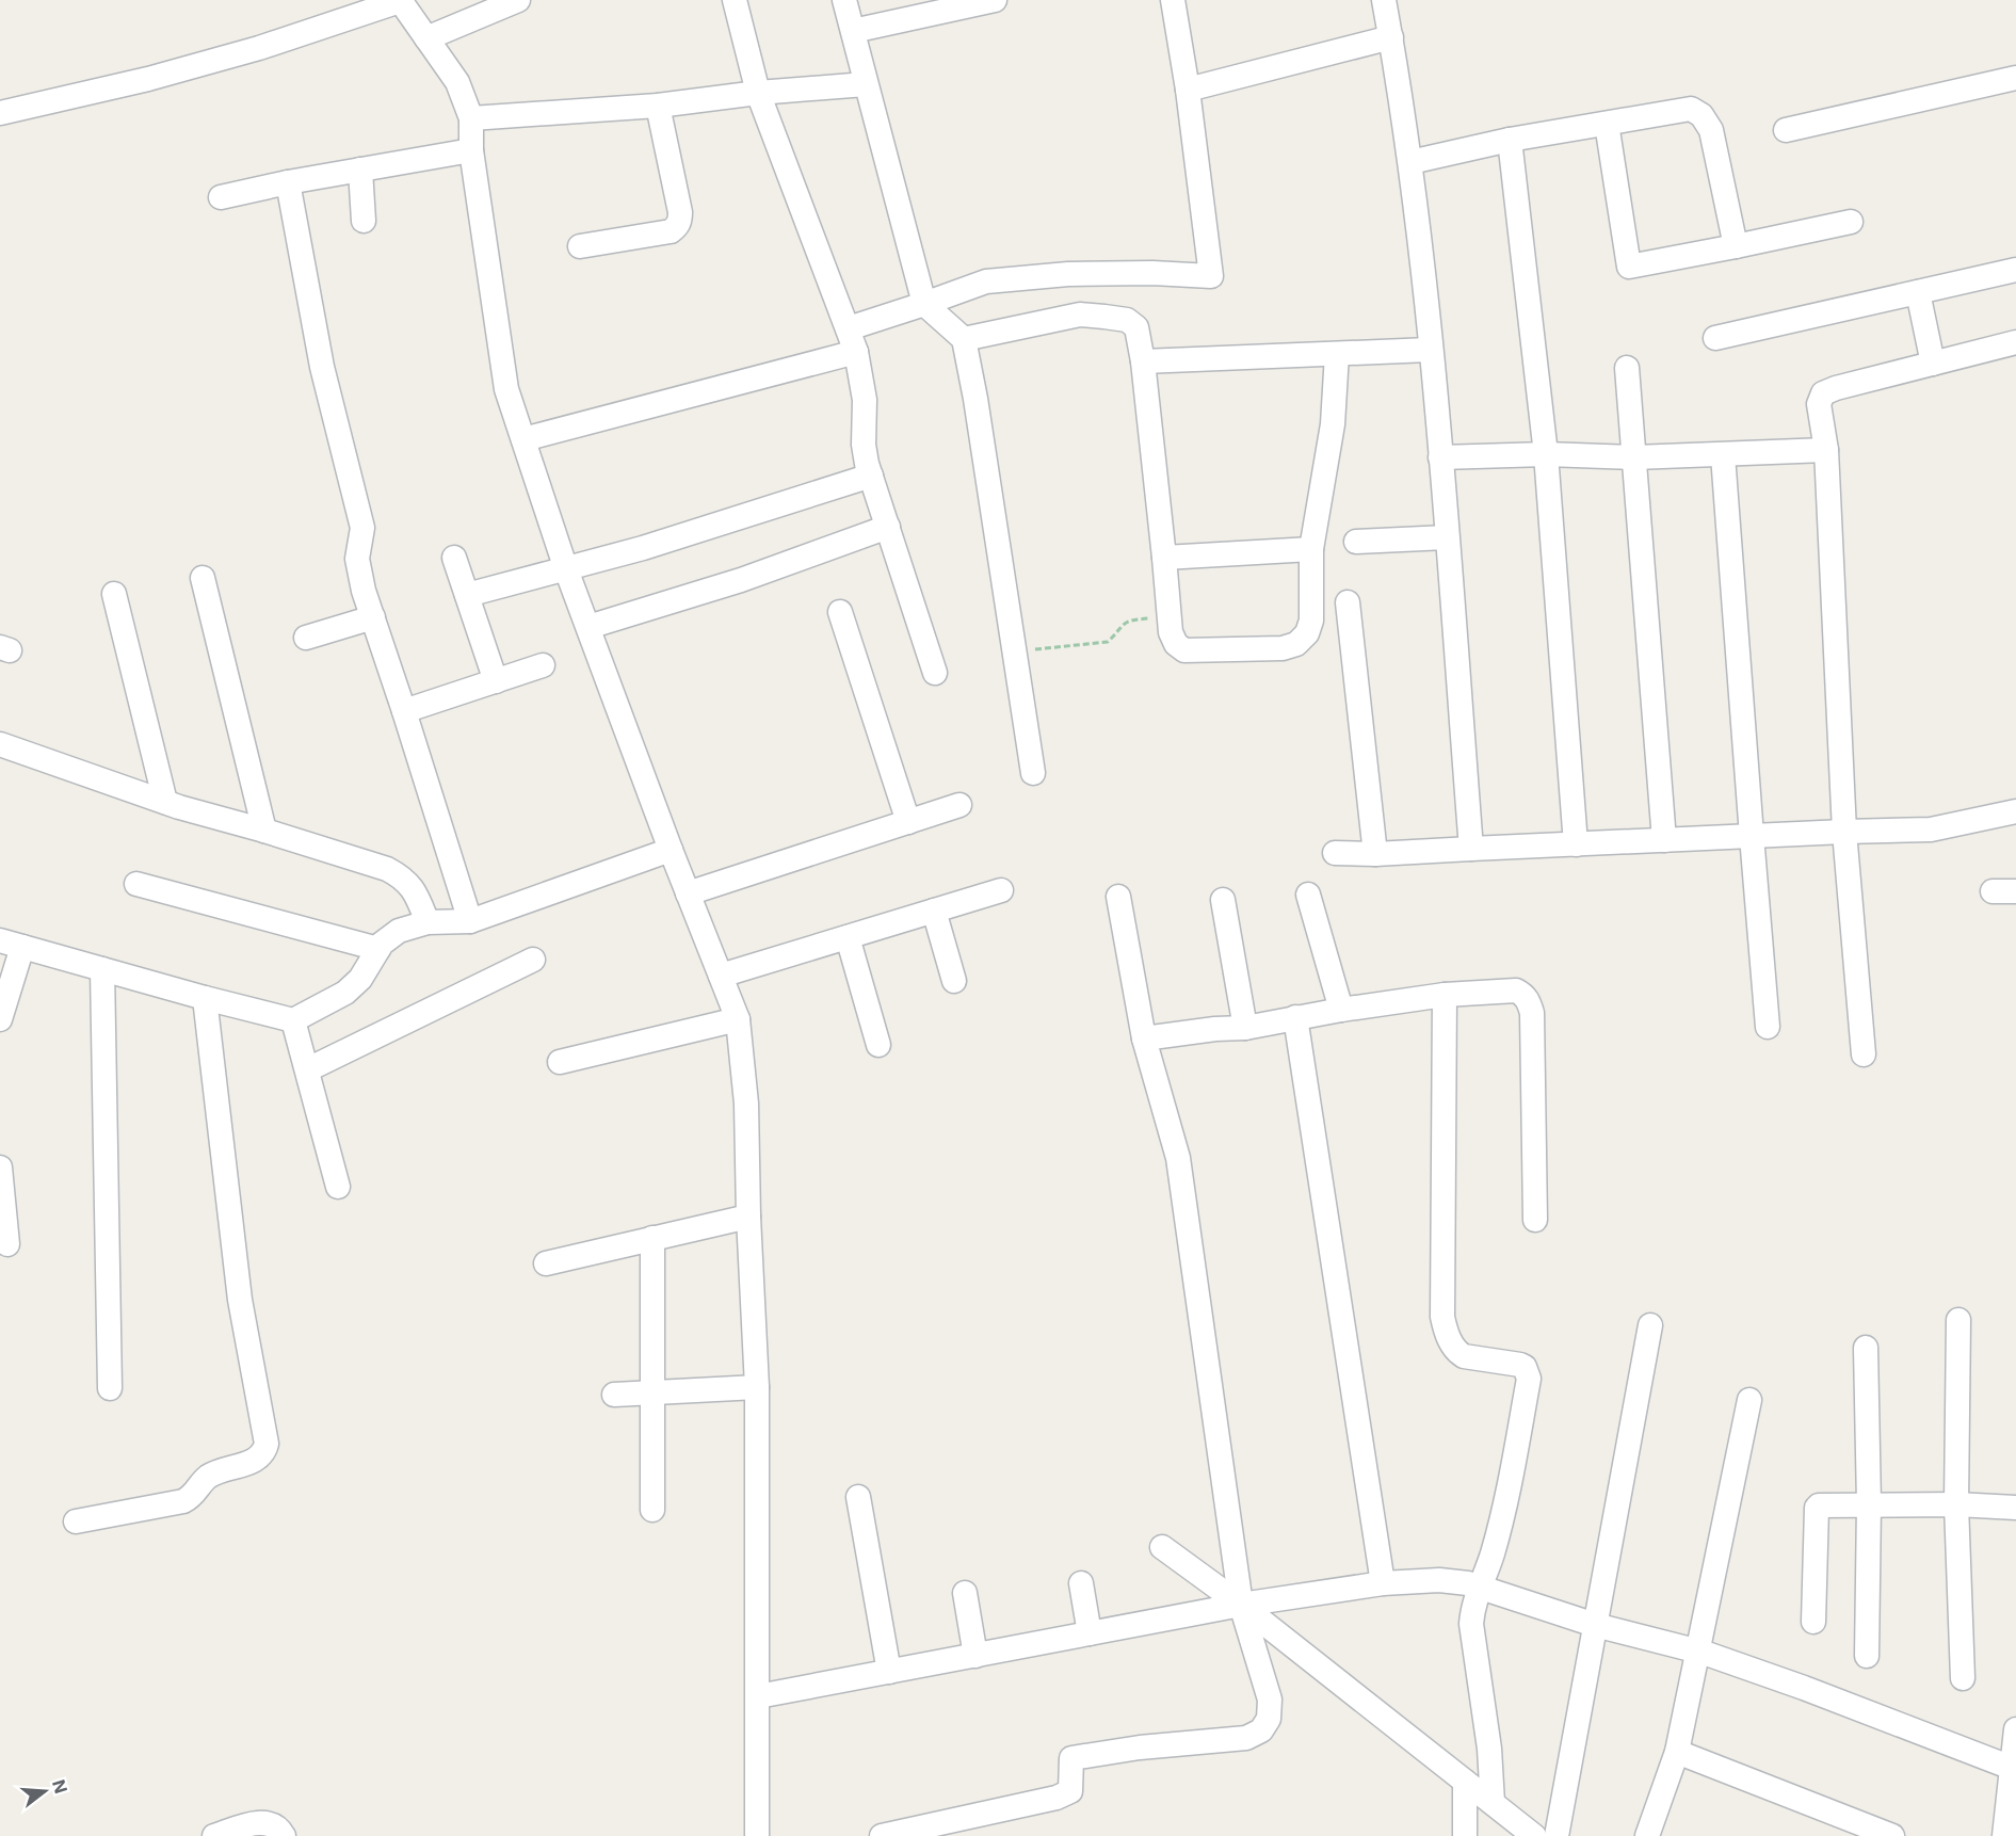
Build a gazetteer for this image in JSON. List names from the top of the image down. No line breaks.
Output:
{"north":"right"}
